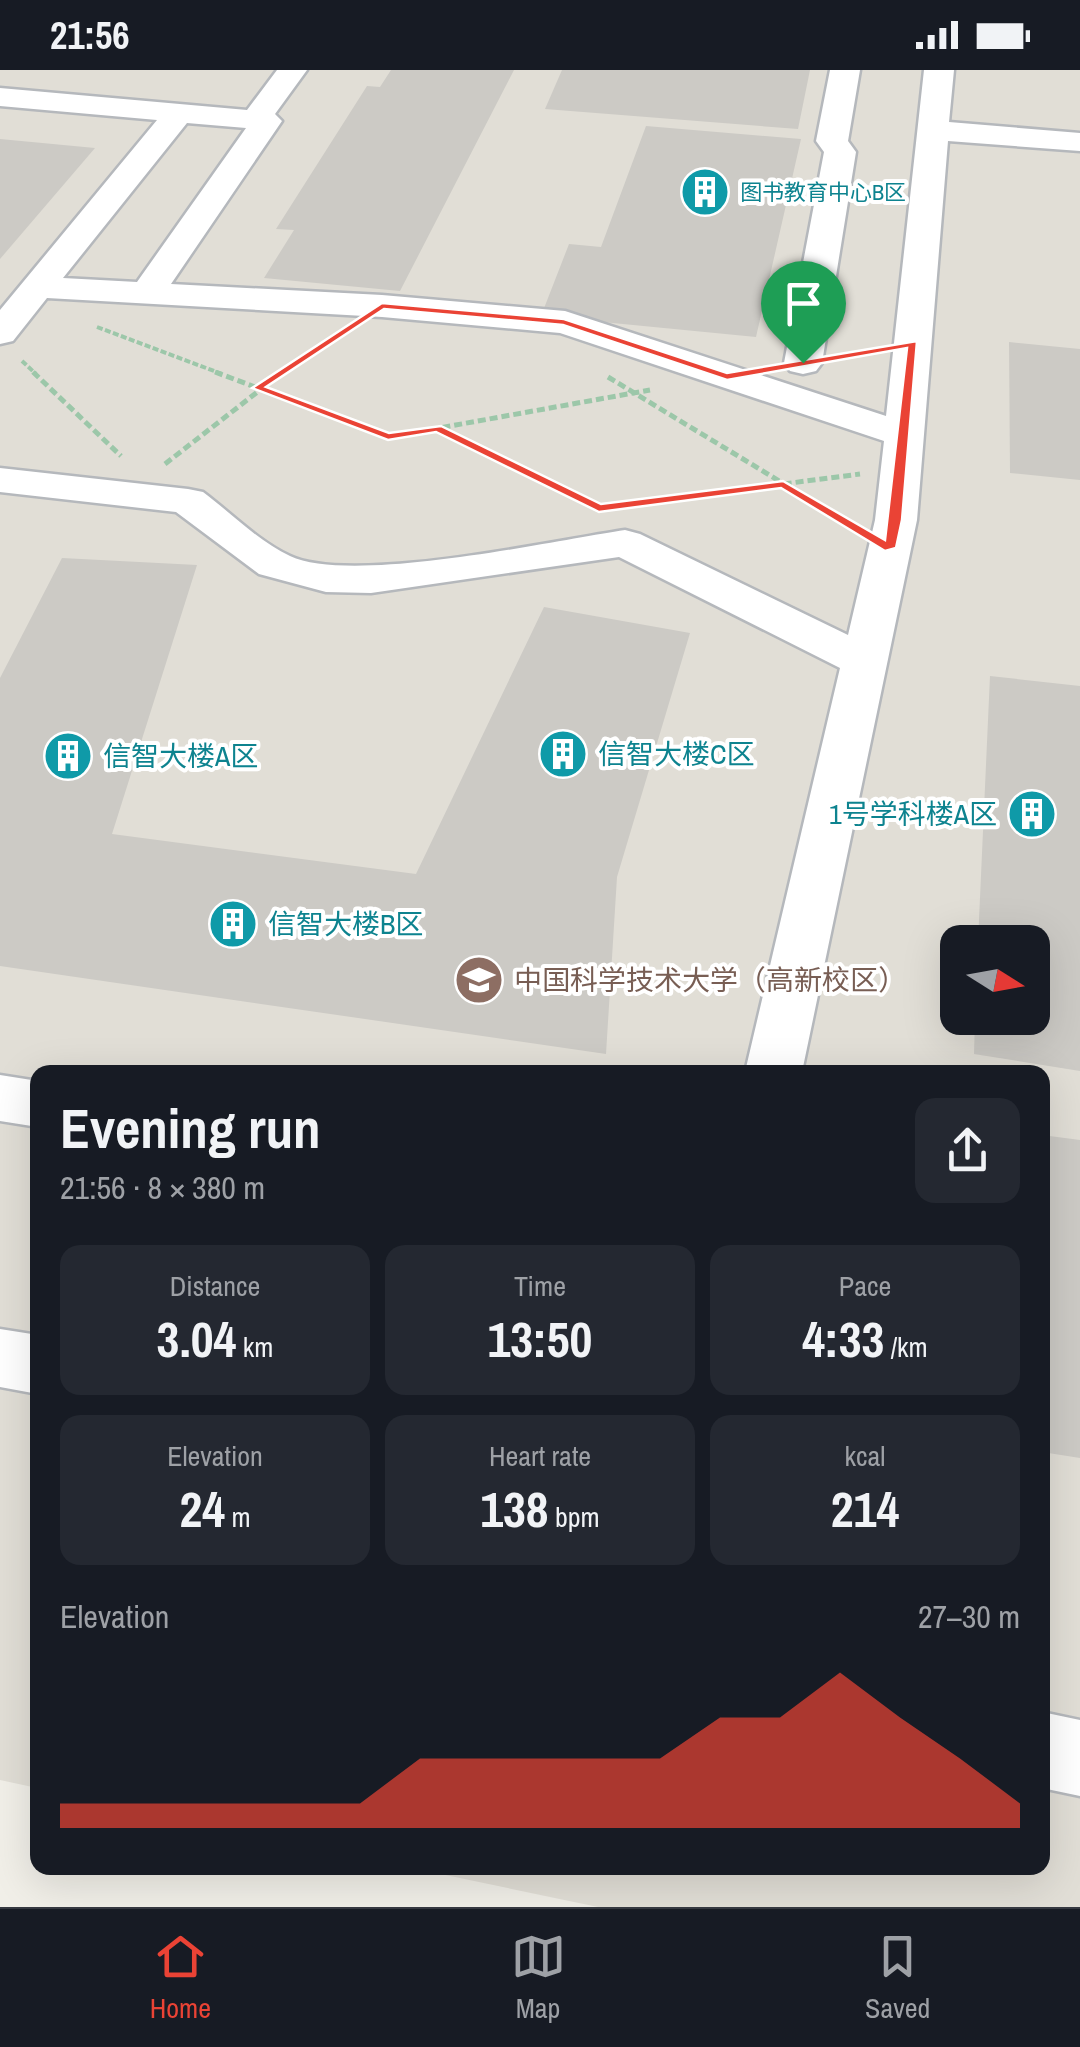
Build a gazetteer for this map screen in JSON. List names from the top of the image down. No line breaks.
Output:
{"places":{"building":["图书教育中心B区","信智大楼C区","信智大楼A区","1号学科楼A区","信智大楼B区"],"school or university":["中国科学技术大学（高新校区）"]},"north":"right","page":{"status":"21:56","heading":["Evening run","21:56 · 8 × 380 m"],"stats":[["Distance","3.04 km"],["Time","13:50"],["Pace","4:33 /km"],["Elevation","24 m"],["Heart rate","138 bpm"],["kcal","214"]],"chart":["Elevation","27–30 m"],"tabs":["Home","Map","Saved"]}}
